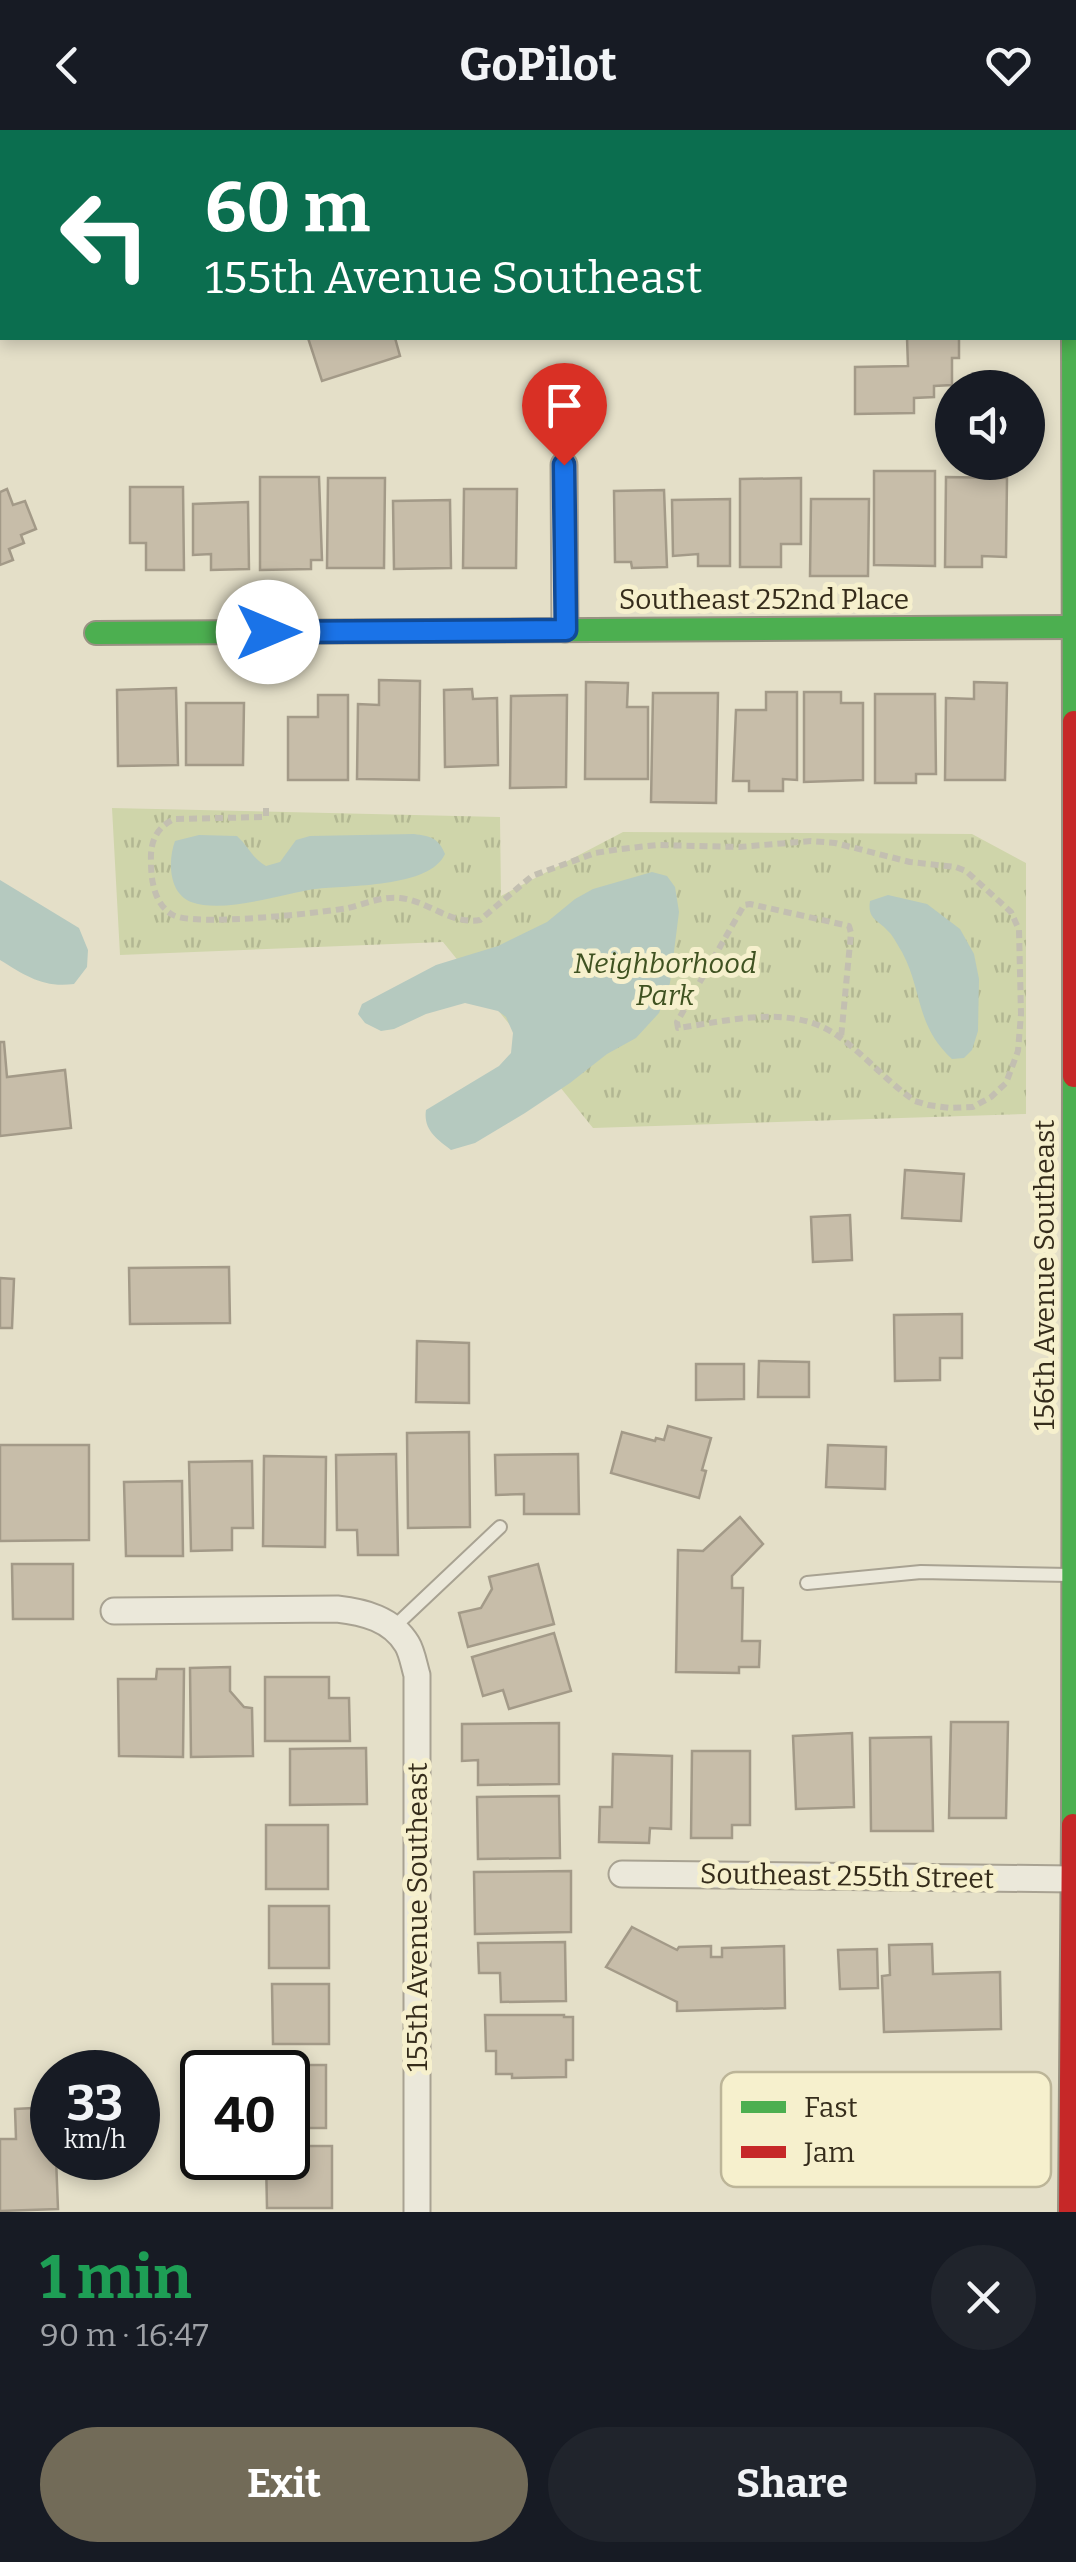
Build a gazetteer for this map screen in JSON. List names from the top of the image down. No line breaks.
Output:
{"streets":{"street":["Southeast 252nd Place","156th Avenue Southeast","Southeast 255th Street","155th Avenue Southeast"]},"crossings":[["Southeast 252nd Place","156th Avenue Southeast"],["156th Avenue Southeast","Southeast 255th Street"]],"parks":["Neighborhood Park"],"legend":["Fast","Jam"],"page":{"header":"GoPilot","turn":["60 m","155th Avenue Southeast"],"speed":"33 km/h","limit":"40","heading":["1 min","90 m · 16:47"],"buttons":["Exit","Share"]}}
